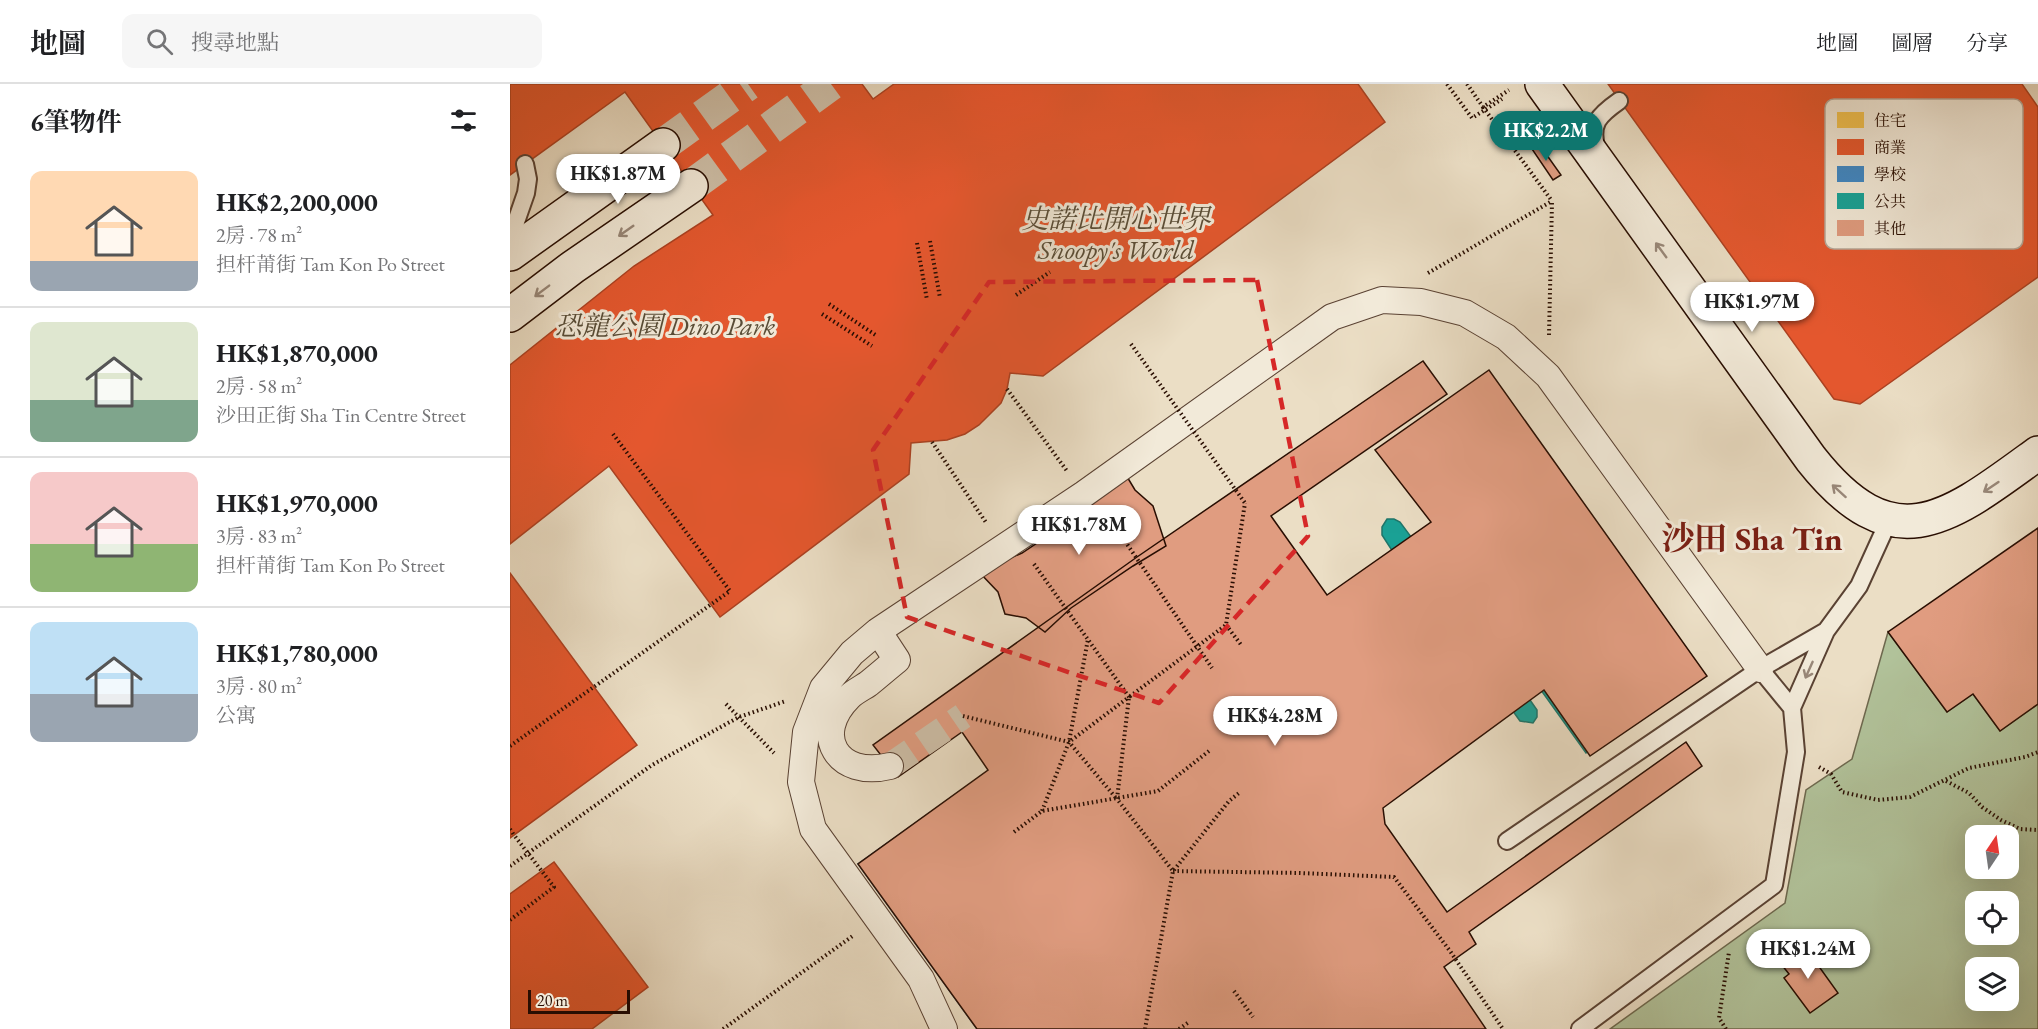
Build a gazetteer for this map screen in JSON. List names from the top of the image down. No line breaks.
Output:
{"districts":["沙田 Sha Tin"],"parks":["史諾比開心世界 Snoopy's World","恐龍公園 Dino Park"],"legend":["住宅","商業","學校","公共","其他"],"scale_bar":"20 m","north":"top","page":{"header":"地圖","search":"搜尋地點","nav":["地圖","圖層","分享"],"heading":"6筆物件","price":["HK$2.2M","HK$1.87M","HK$1.97M","HK$1.78M","HK$4.28M","HK$1.24M"],"list":[{"name":"HK$2,200,000","note":"2房 · 78 m² · 担杆莆街 Tam Kon Po Street"},{"name":"HK$1,870,000","note":"2房 · 58 m² · 沙田正街 Sha Tin Centre Street"},{"name":"HK$1,970,000","note":"3房 · 83 m² · 担杆莆街 Tam Kon Po Street"},{"name":"HK$1,780,000","note":"3房 · 80 m² · 公寓"}],"scale":"20 m"}}
